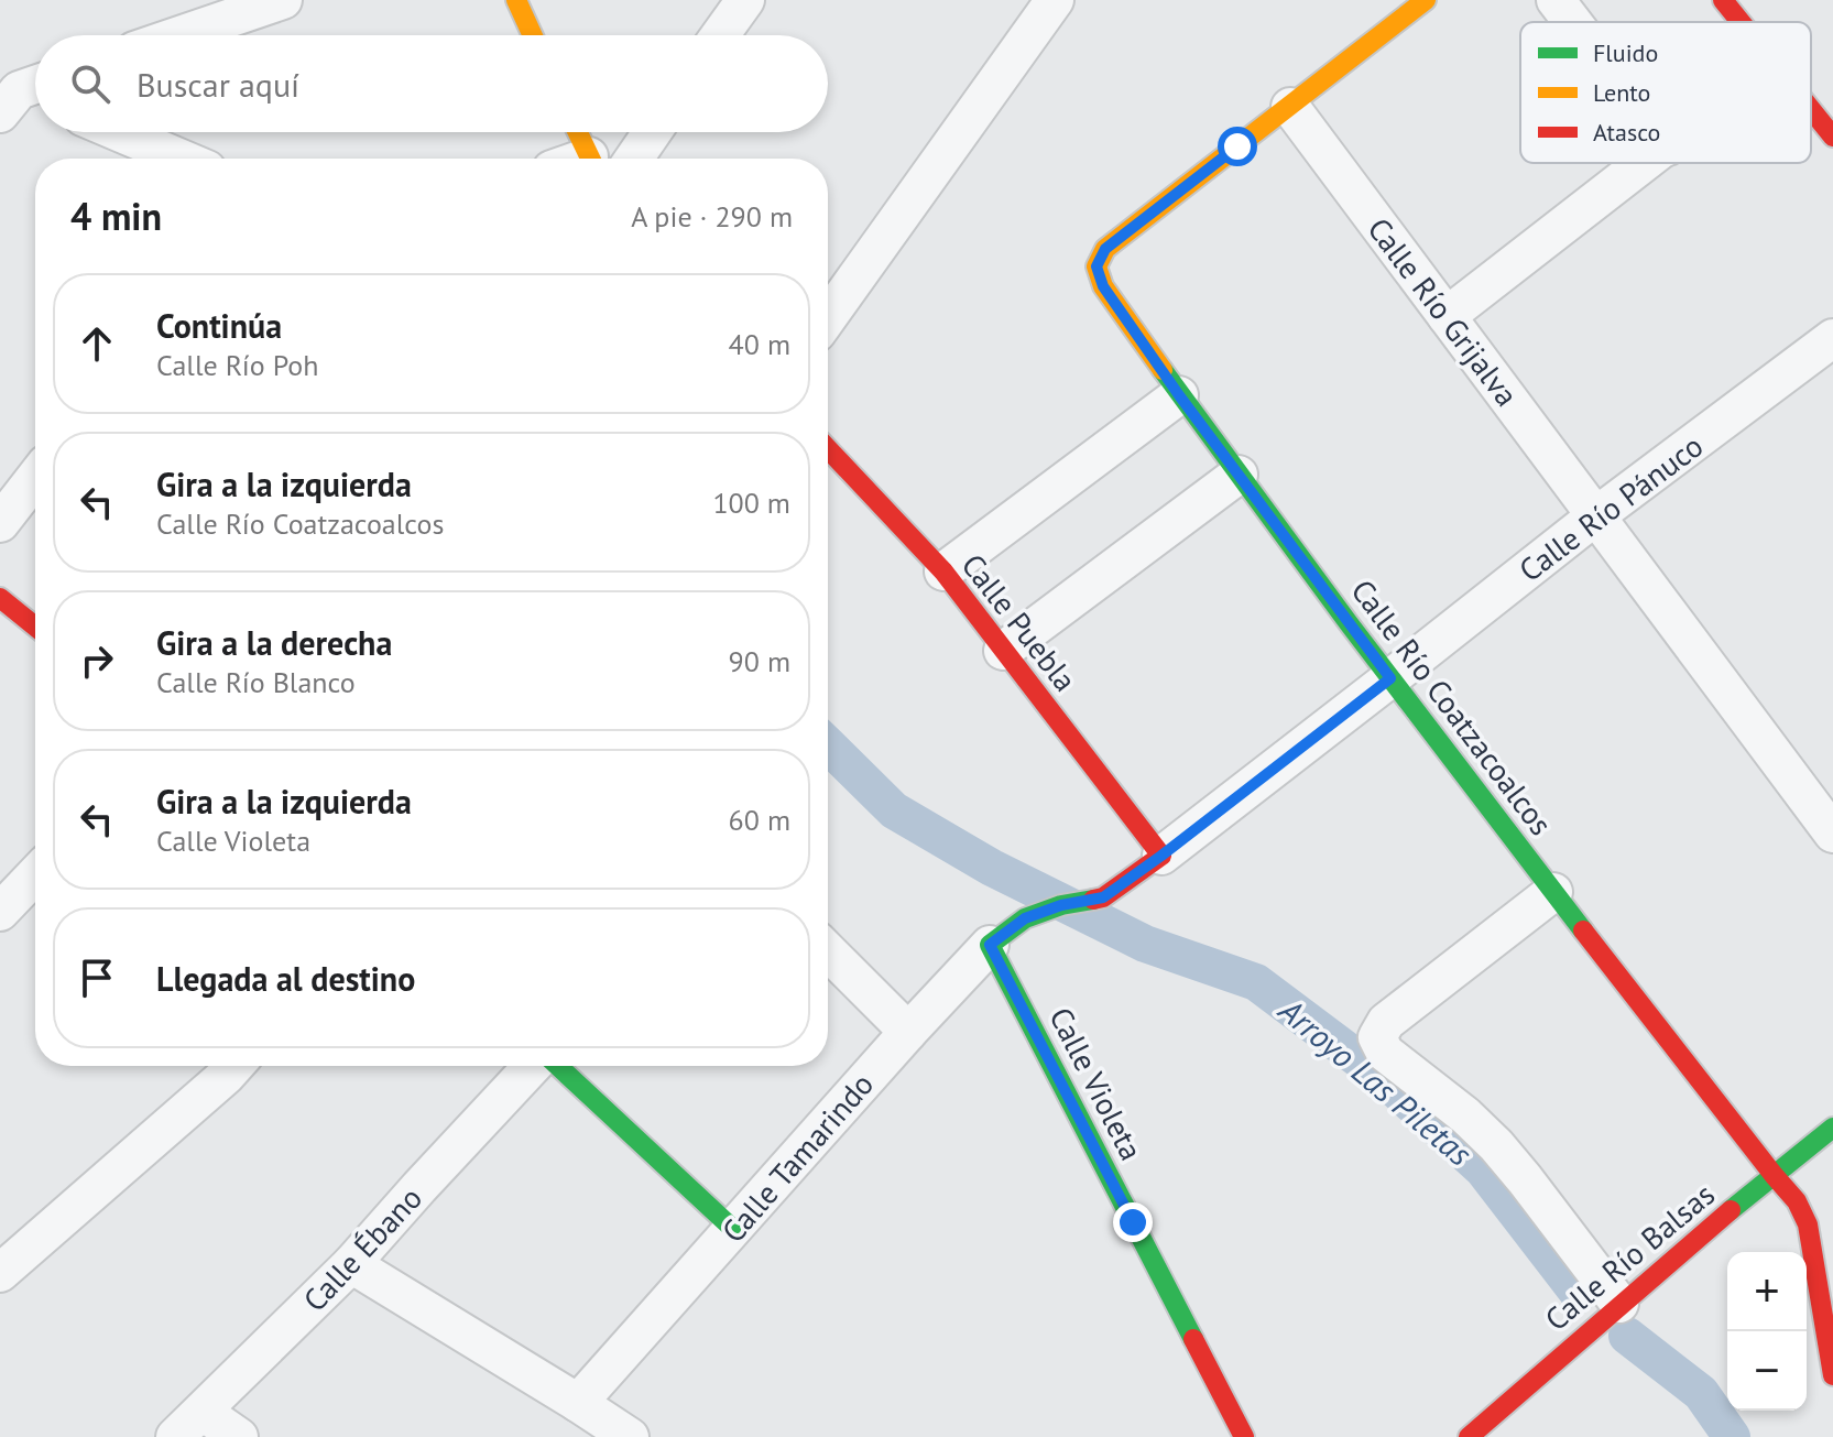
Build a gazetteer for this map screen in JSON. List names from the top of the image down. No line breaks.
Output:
{"streets":{"street":["Calle Río Grijalva","Calle Río Pánuco","Calle Puebla","Calle Río Coatzacoalcos","Calle Violeta","Calle Tamarindo","Calle Ébano","Calle Río Balsas"]},"crossings":[["Calle Río Grijalva","Calle Río Pánuco"],["Calle Río Grijalva","Calle Río Coatzacoalcos"],["Calle Río Pánuco","Calle Puebla"],["Calle Río Pánuco","Calle Río Coatzacoalcos"],["Calle Río Pánuco","Calle Tamarindo"],["Calle Puebla","Calle Tamarindo"],["Calle Río Coatzacoalcos","Calle Río Balsas"],["Calle Violeta","Calle Tamarindo"]],"water":["Arroyo Las Piletas"],"legend":["Fluido","Lento","Atasco"],"page":{"search":"Buscar aquí","heading":["4 min","A pie · 290 m"],"list":[["Continúa","Calle Río Poh","40 m"],["Gira a la izquierda","Calle Río Coatzacoalcos","100 m"],["Gira a la derecha","Calle Río Blanco","90 m"],["Gira a la izquierda","Calle Violeta","60 m"],"Llegada al destino"],"map_buttons":["+","−"]}}
